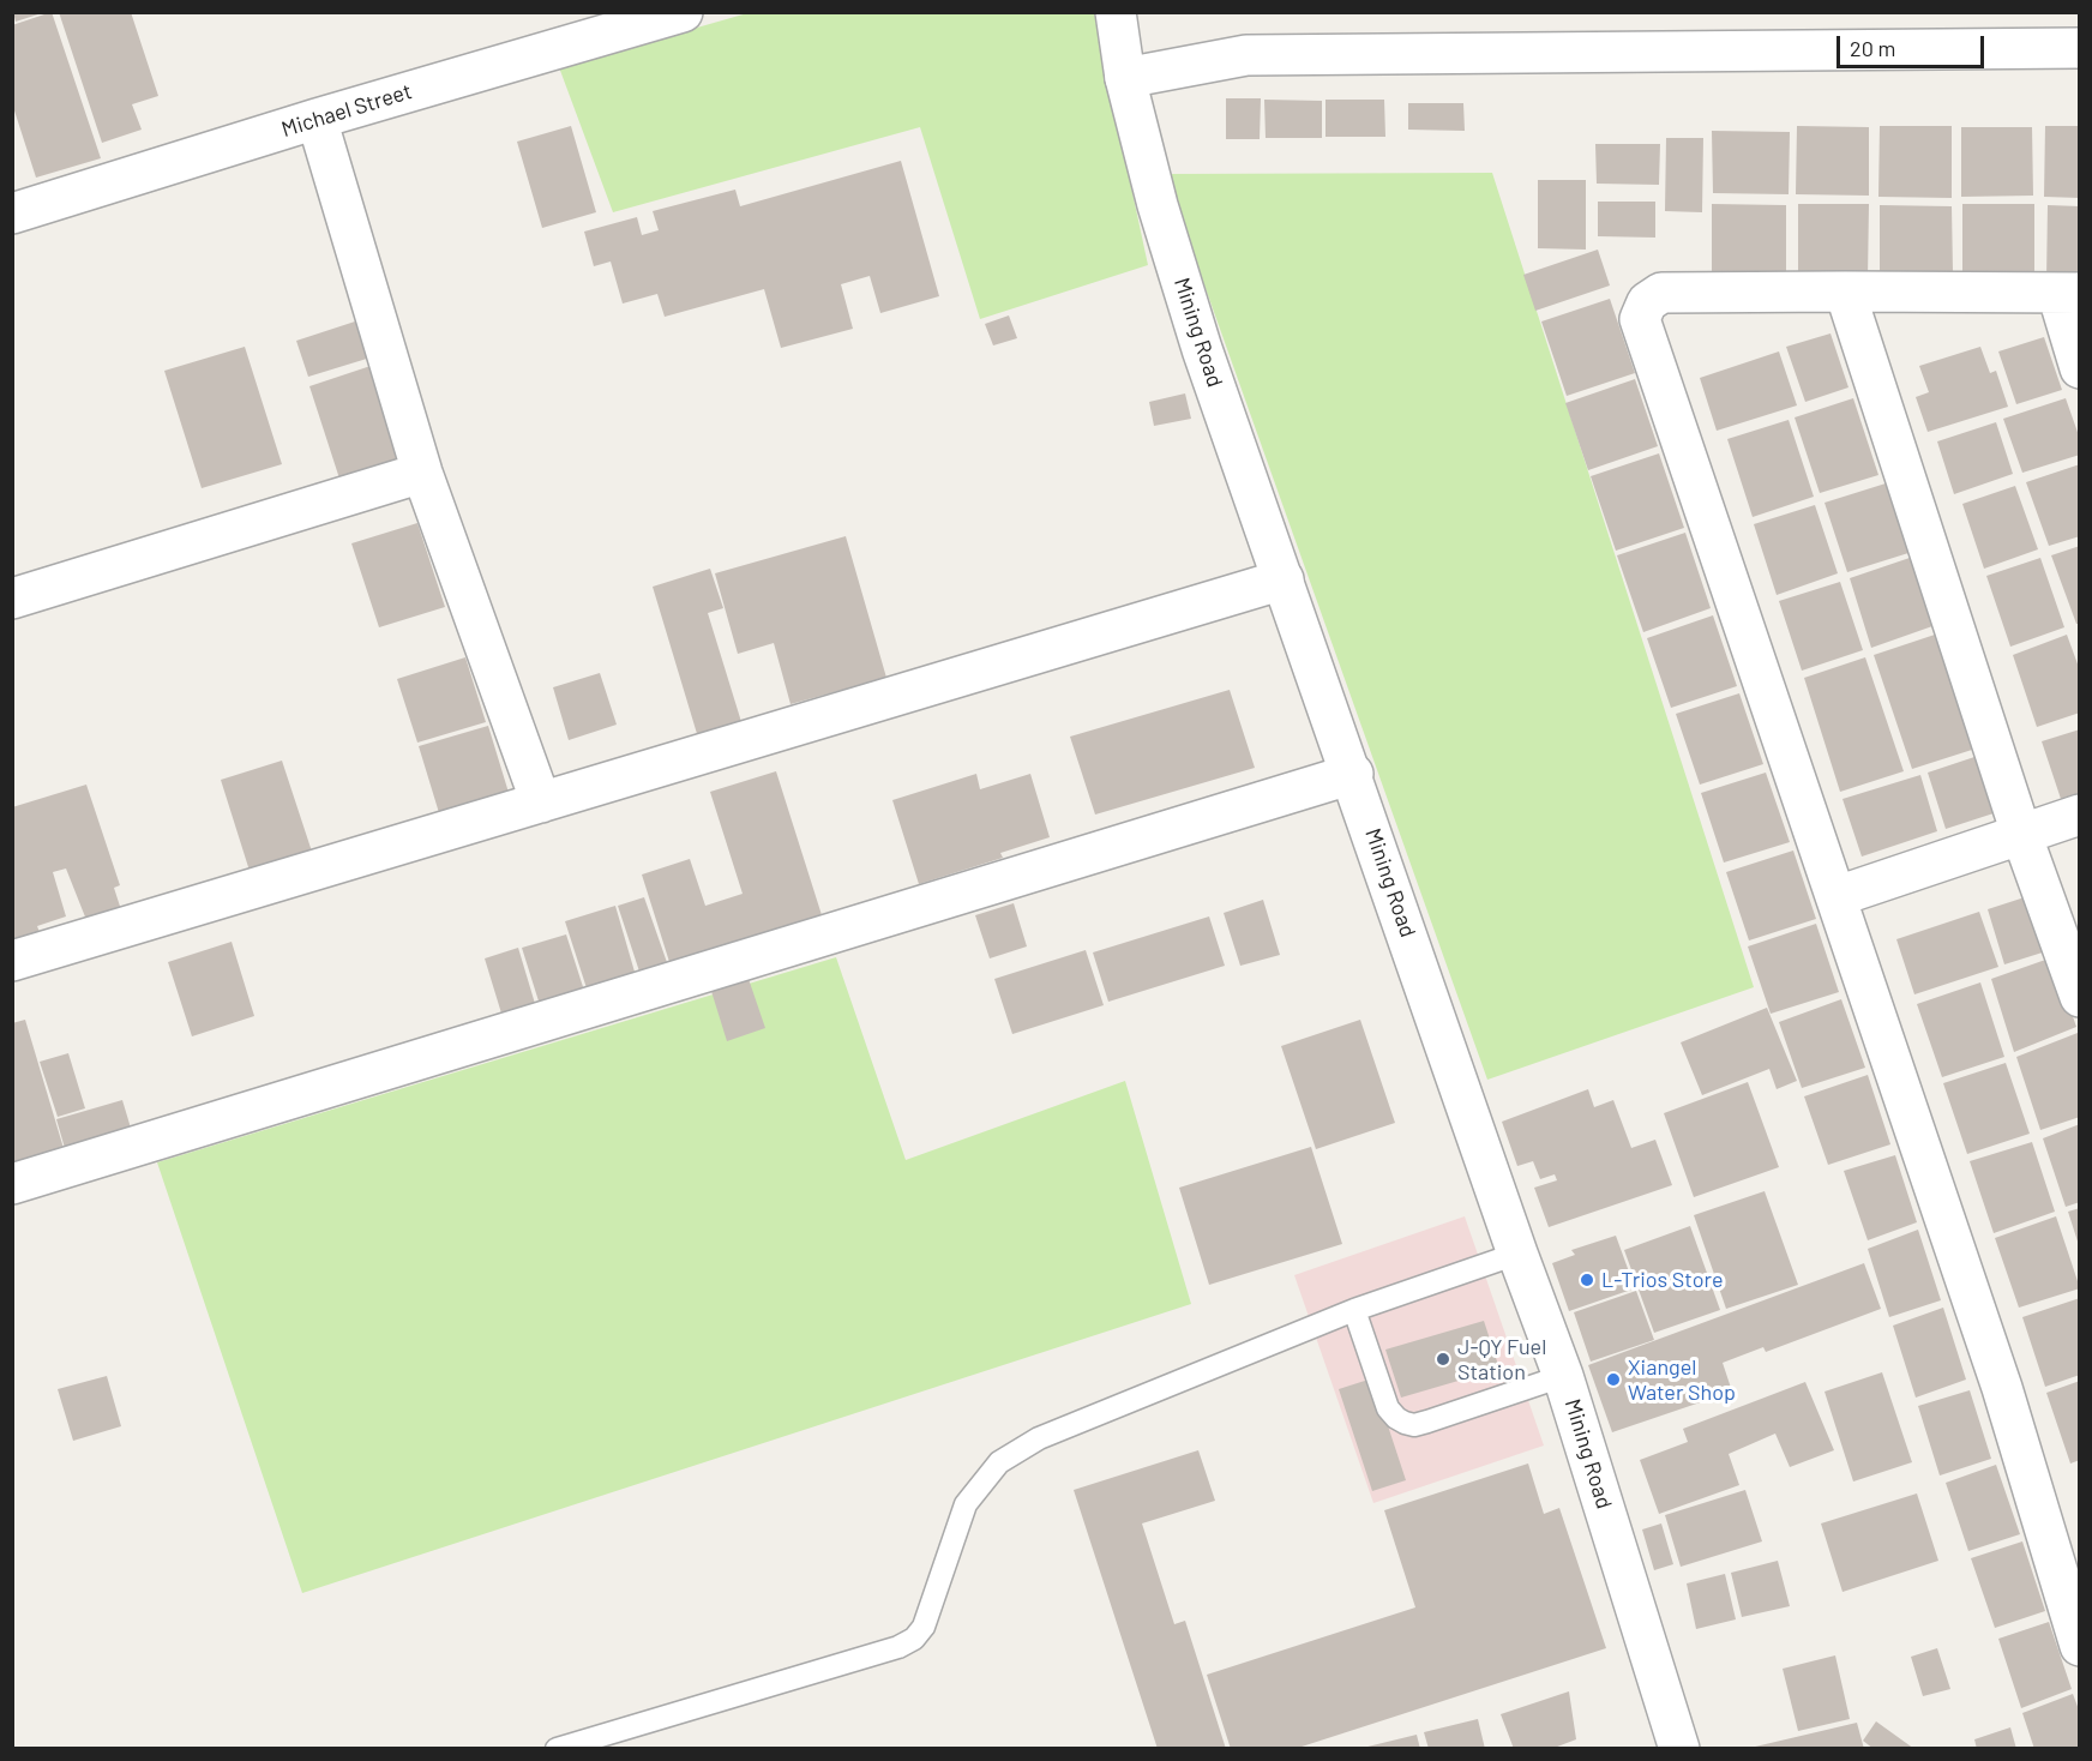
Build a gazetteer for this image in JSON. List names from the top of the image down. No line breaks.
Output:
{"streets":{"street":["Michael Street","Mining Road"]},"places":["L-Trios Store","J-QY Fuel Station","Xiangel Water Shop"],"scale_bar":"20 m"}
